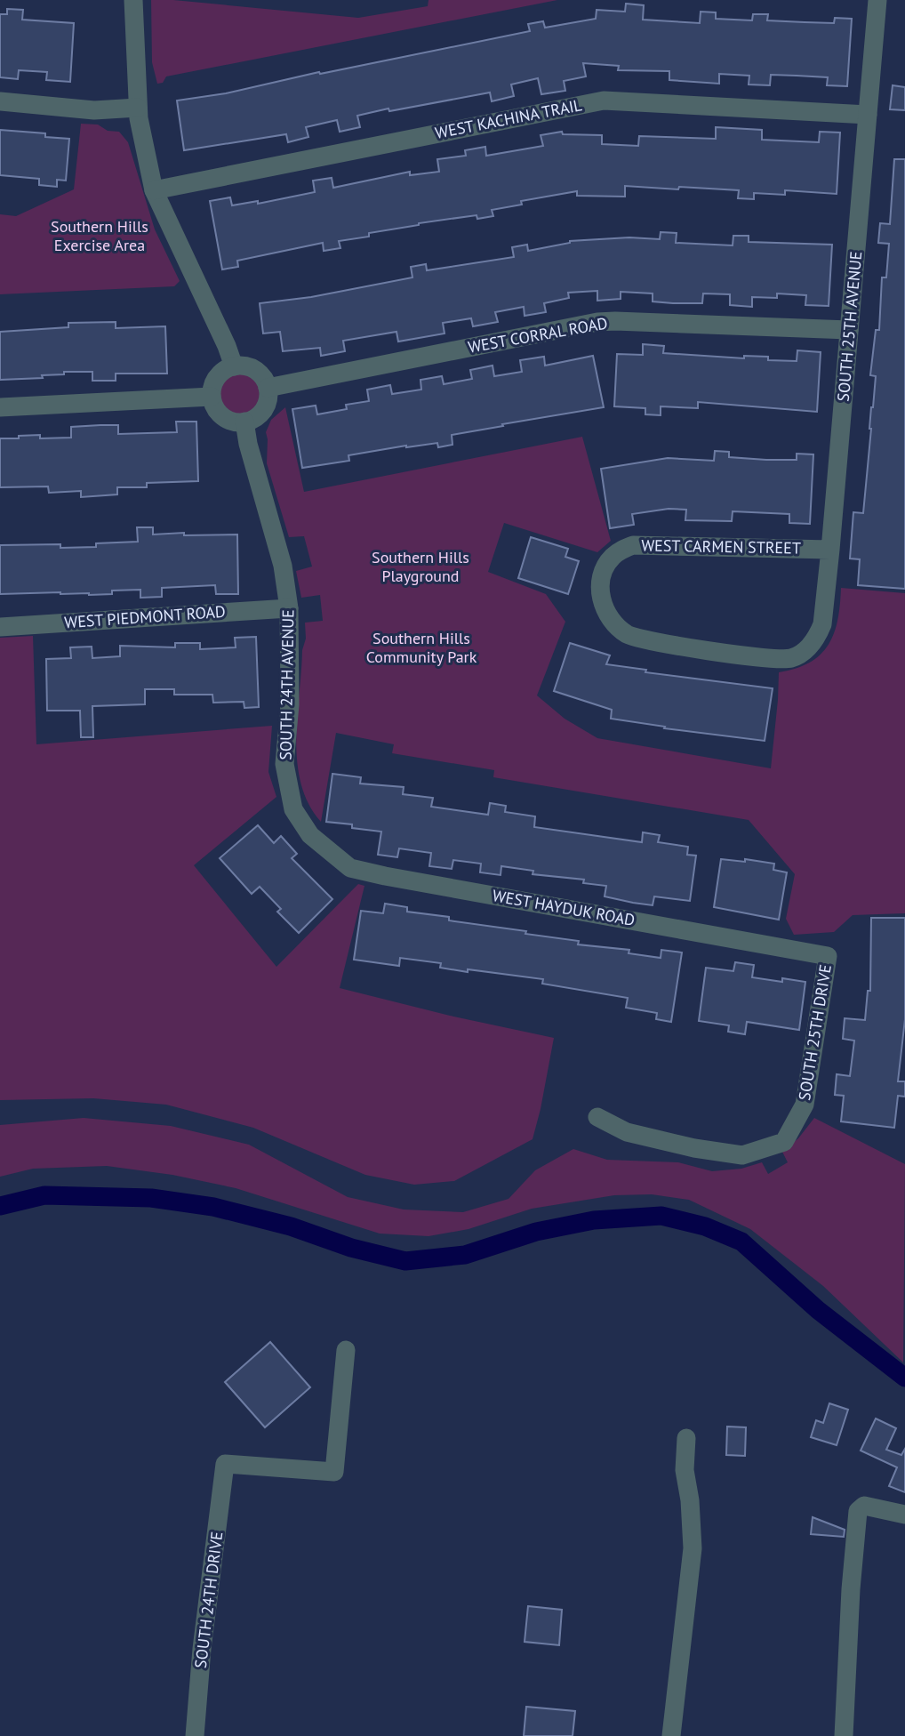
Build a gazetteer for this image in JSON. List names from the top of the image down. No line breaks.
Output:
{"streets":{"street":["WEST KACHINA TRAIL","SOUTH 25TH AVENUE","WEST CORRAL ROAD","WEST CARMEN STREET","WEST PIEDMONT ROAD","SOUTH 24TH AVENUE","WEST HAYDUK ROAD","SOUTH 25TH DRIVE","SOUTH 24TH DRIVE"]},"crossings":[["WEST KACHINA TRAIL","SOUTH 25TH AVENUE"],["SOUTH 25TH AVENUE","WEST CORRAL ROAD"],["SOUTH 25TH AVENUE","WEST CARMEN STREET"],["WEST CORRAL ROAD","SOUTH 24TH AVENUE"],["WEST PIEDMONT ROAD","SOUTH 24TH AVENUE"],["SOUTH 24TH AVENUE","WEST HAYDUK ROAD"],["WEST HAYDUK ROAD","SOUTH 25TH DRIVE"]],"parks":["Southern Hills Exercise Area","Southern Hills Playground","Southern Hills Community Park"]}
